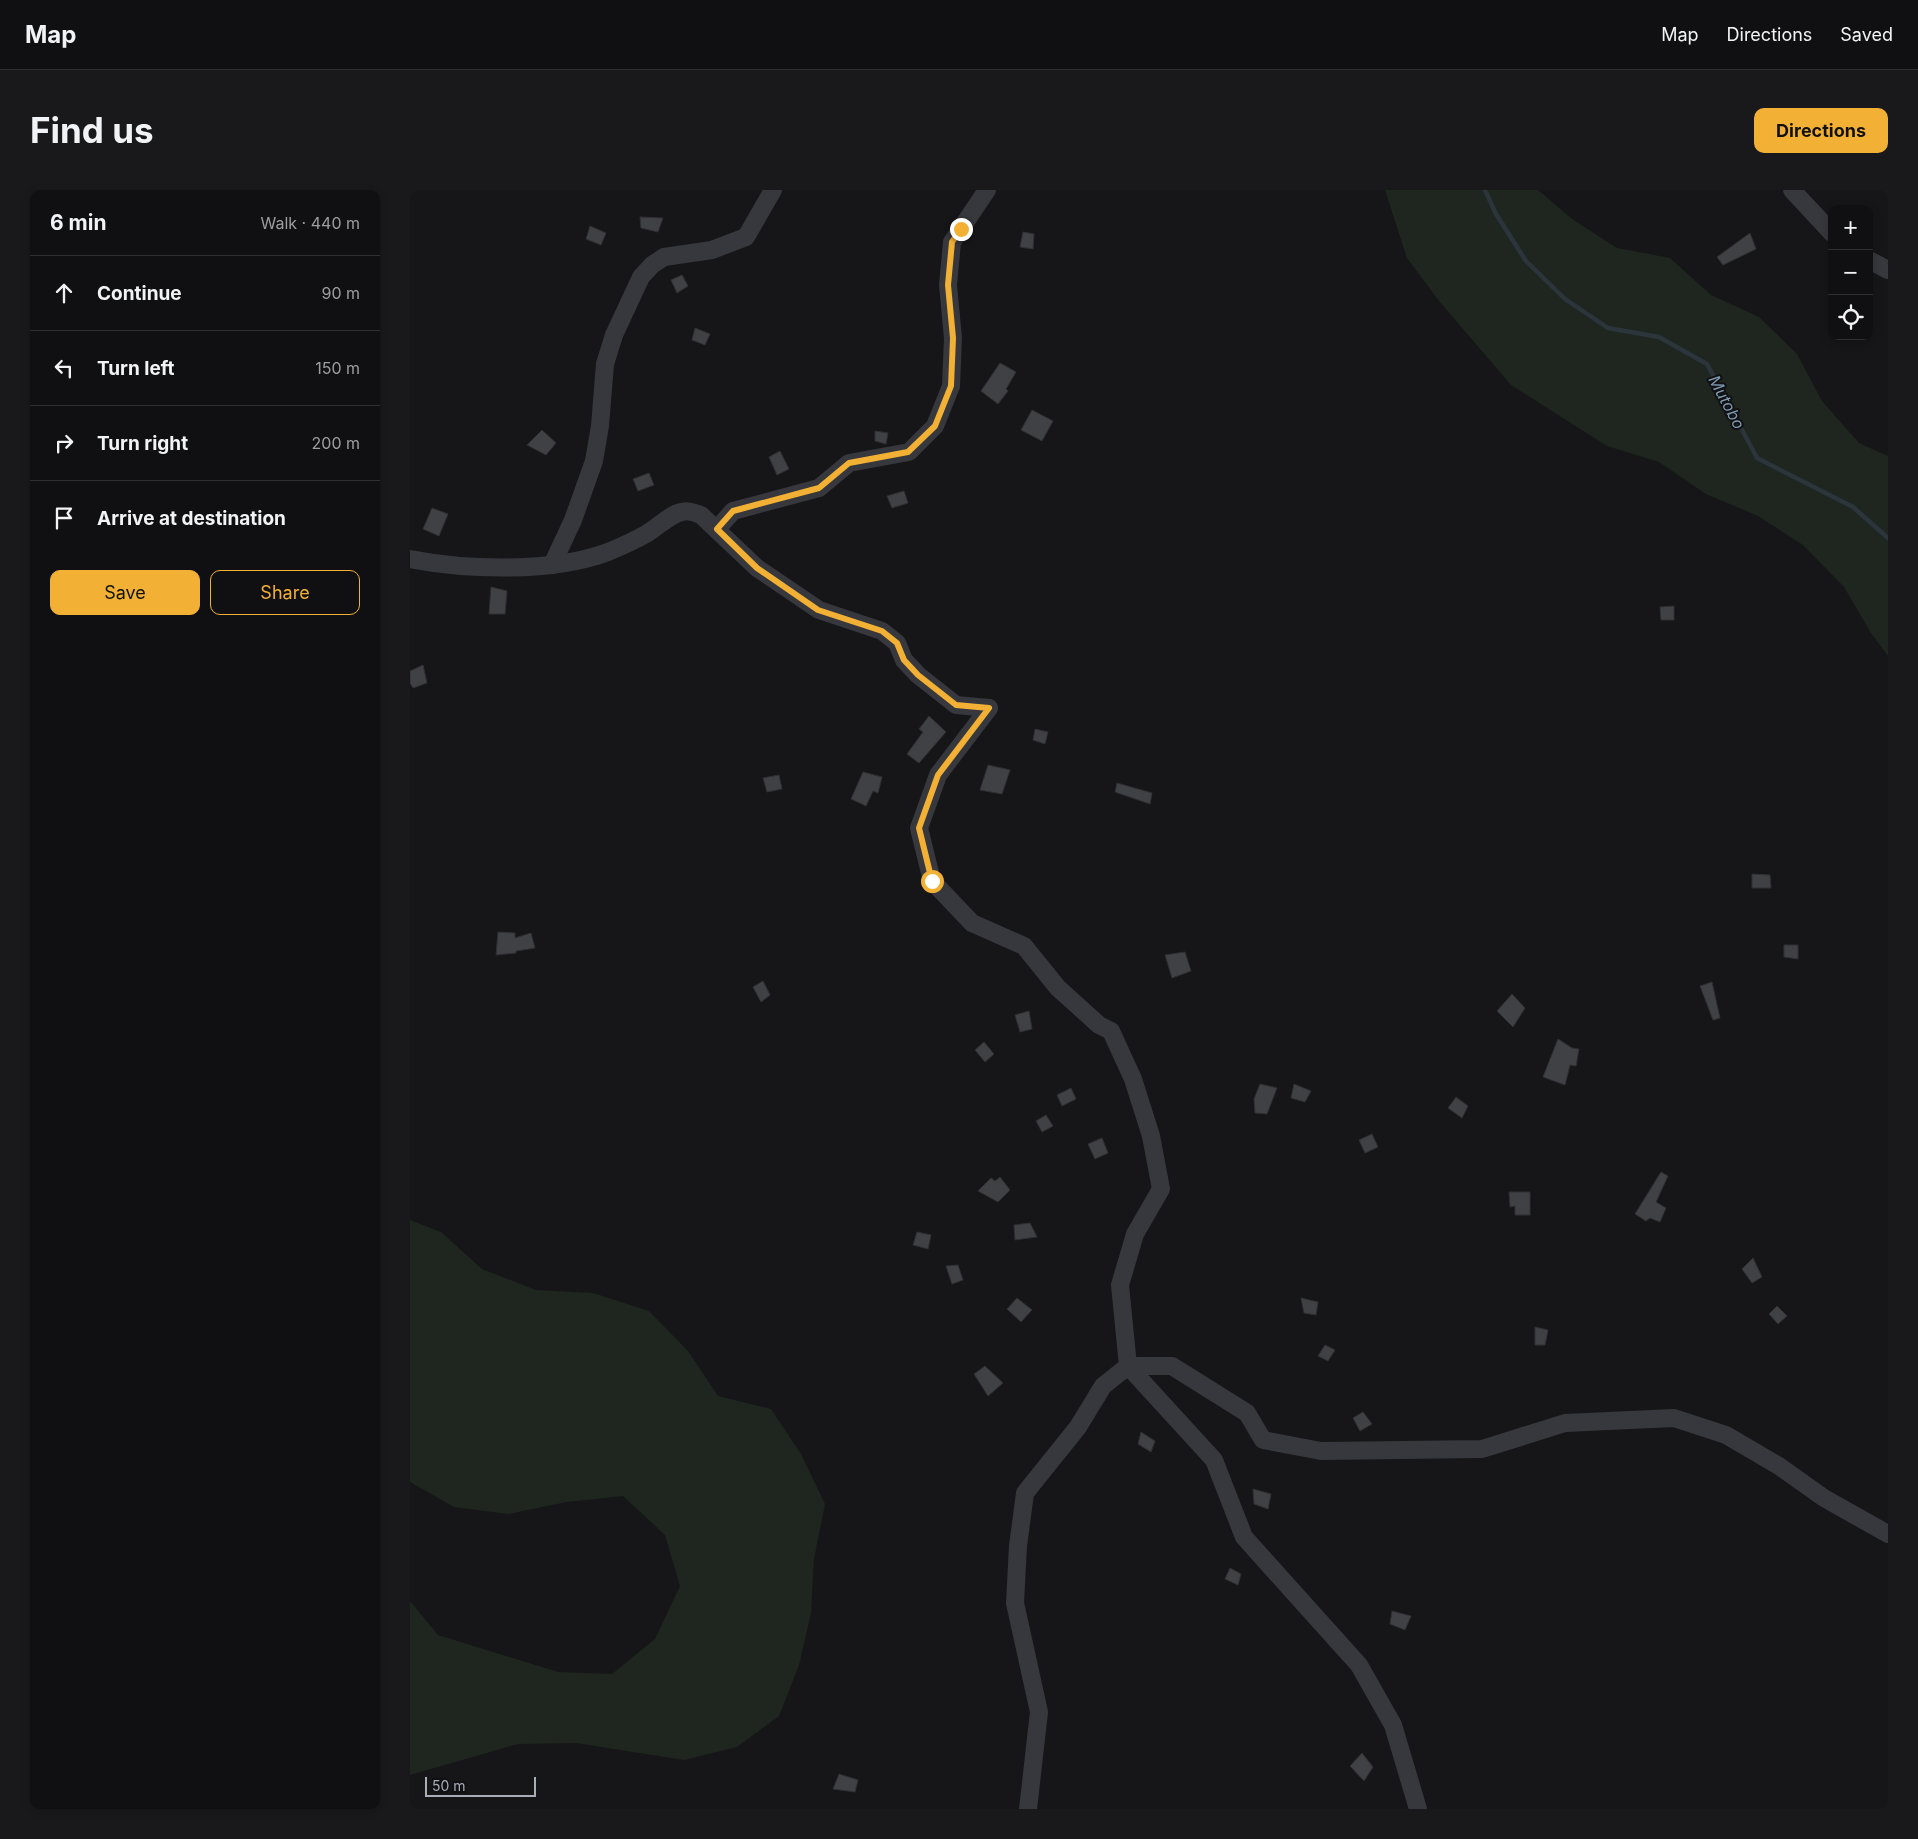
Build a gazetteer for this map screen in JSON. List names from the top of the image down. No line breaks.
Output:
{"water":["Mutobo"],"scale_bar":"50 m","page":{"header":"Map","nav":["Map","Directions","Saved"],"buttons":["Directions",["Save","Share"]],"title":"Find us","heading":["6 min","Walk · 440 m"],"map_buttons":["+","−"],"list":[["Continue","90 m"],["Turn left","150 m"],["Turn right","200 m"],"Arrive at destination"],"scale":"50 m"}}
